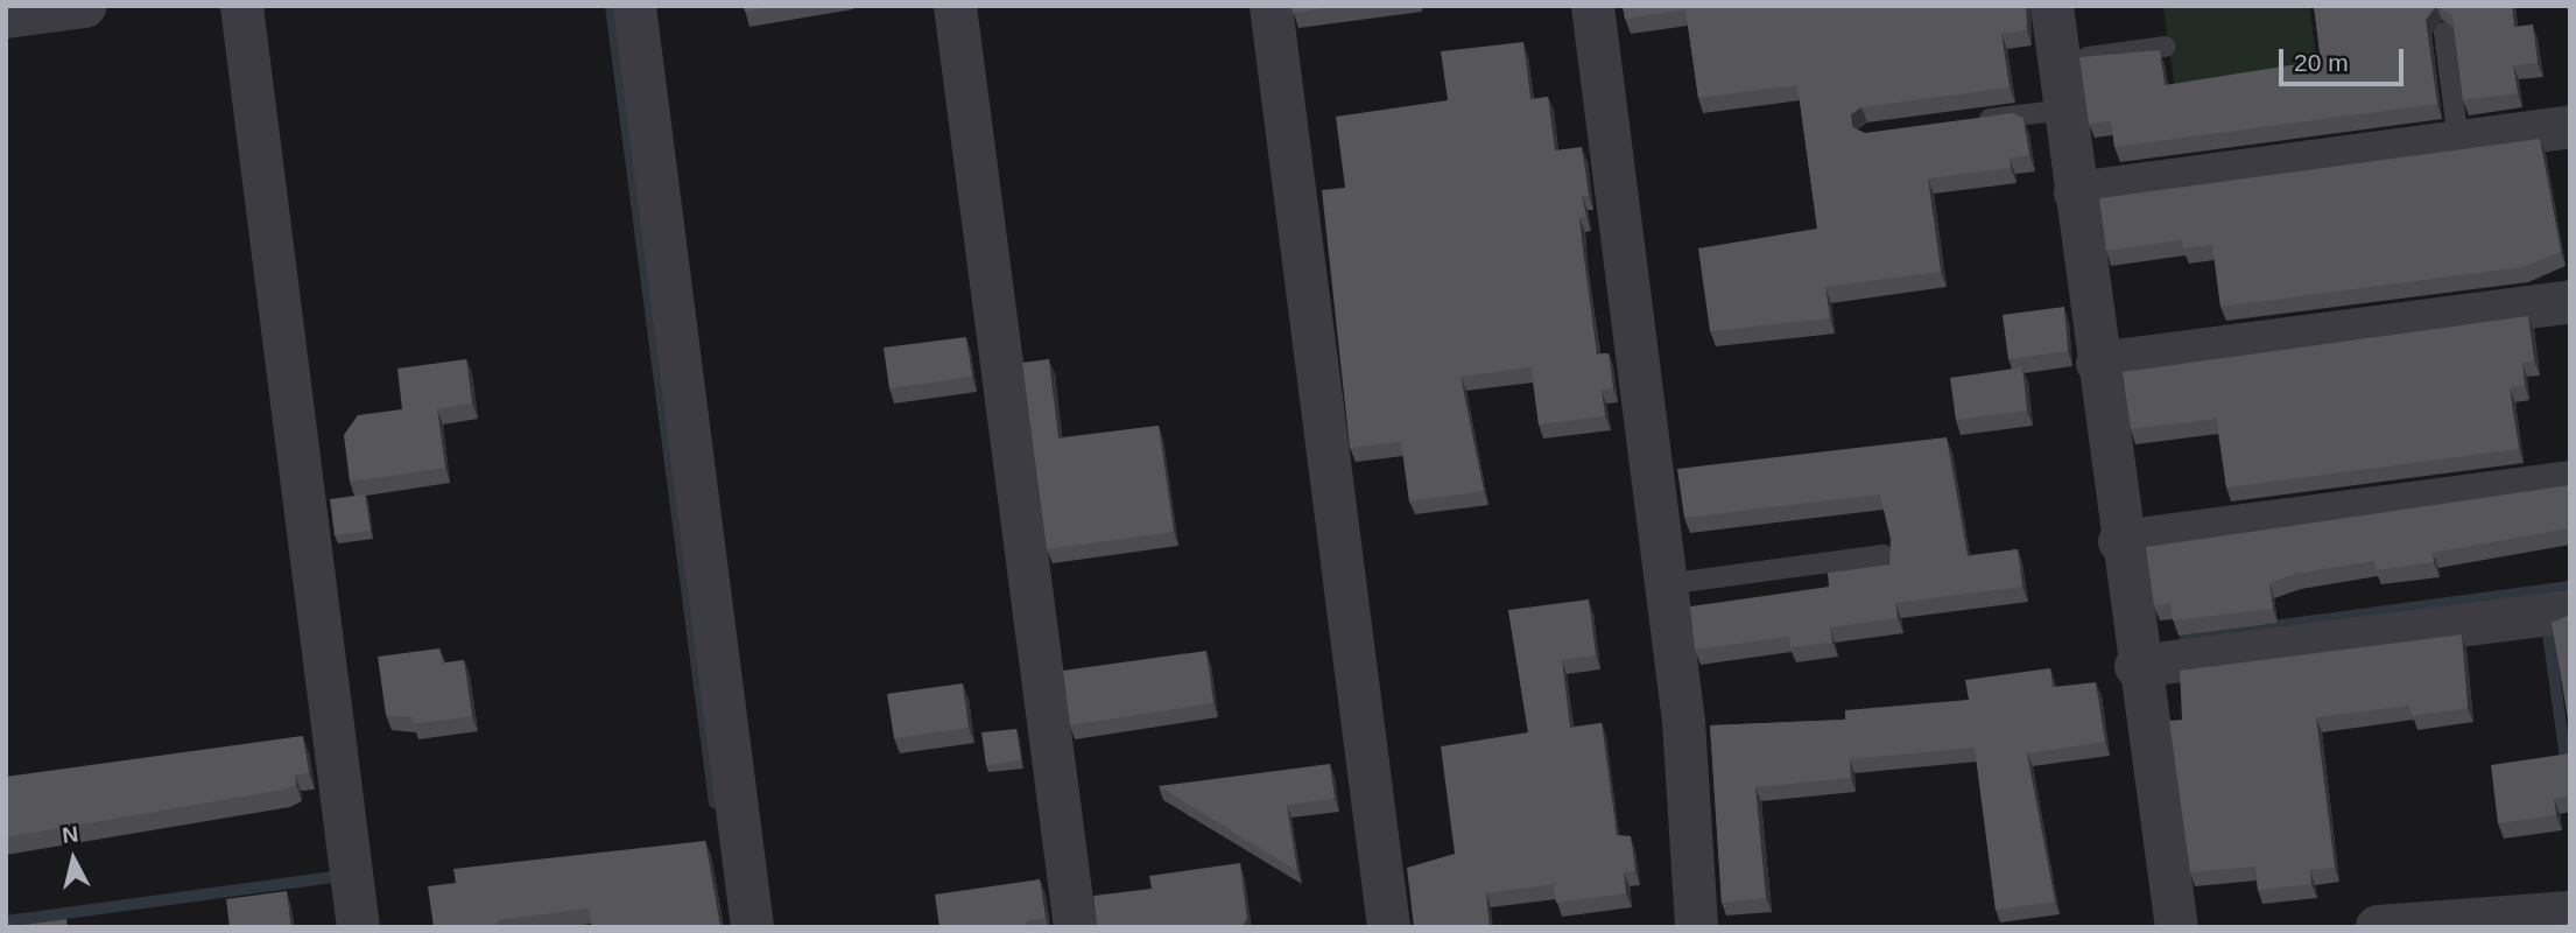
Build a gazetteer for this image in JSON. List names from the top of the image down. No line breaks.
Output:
{"scale_bar":"20 m","north":"top"}
